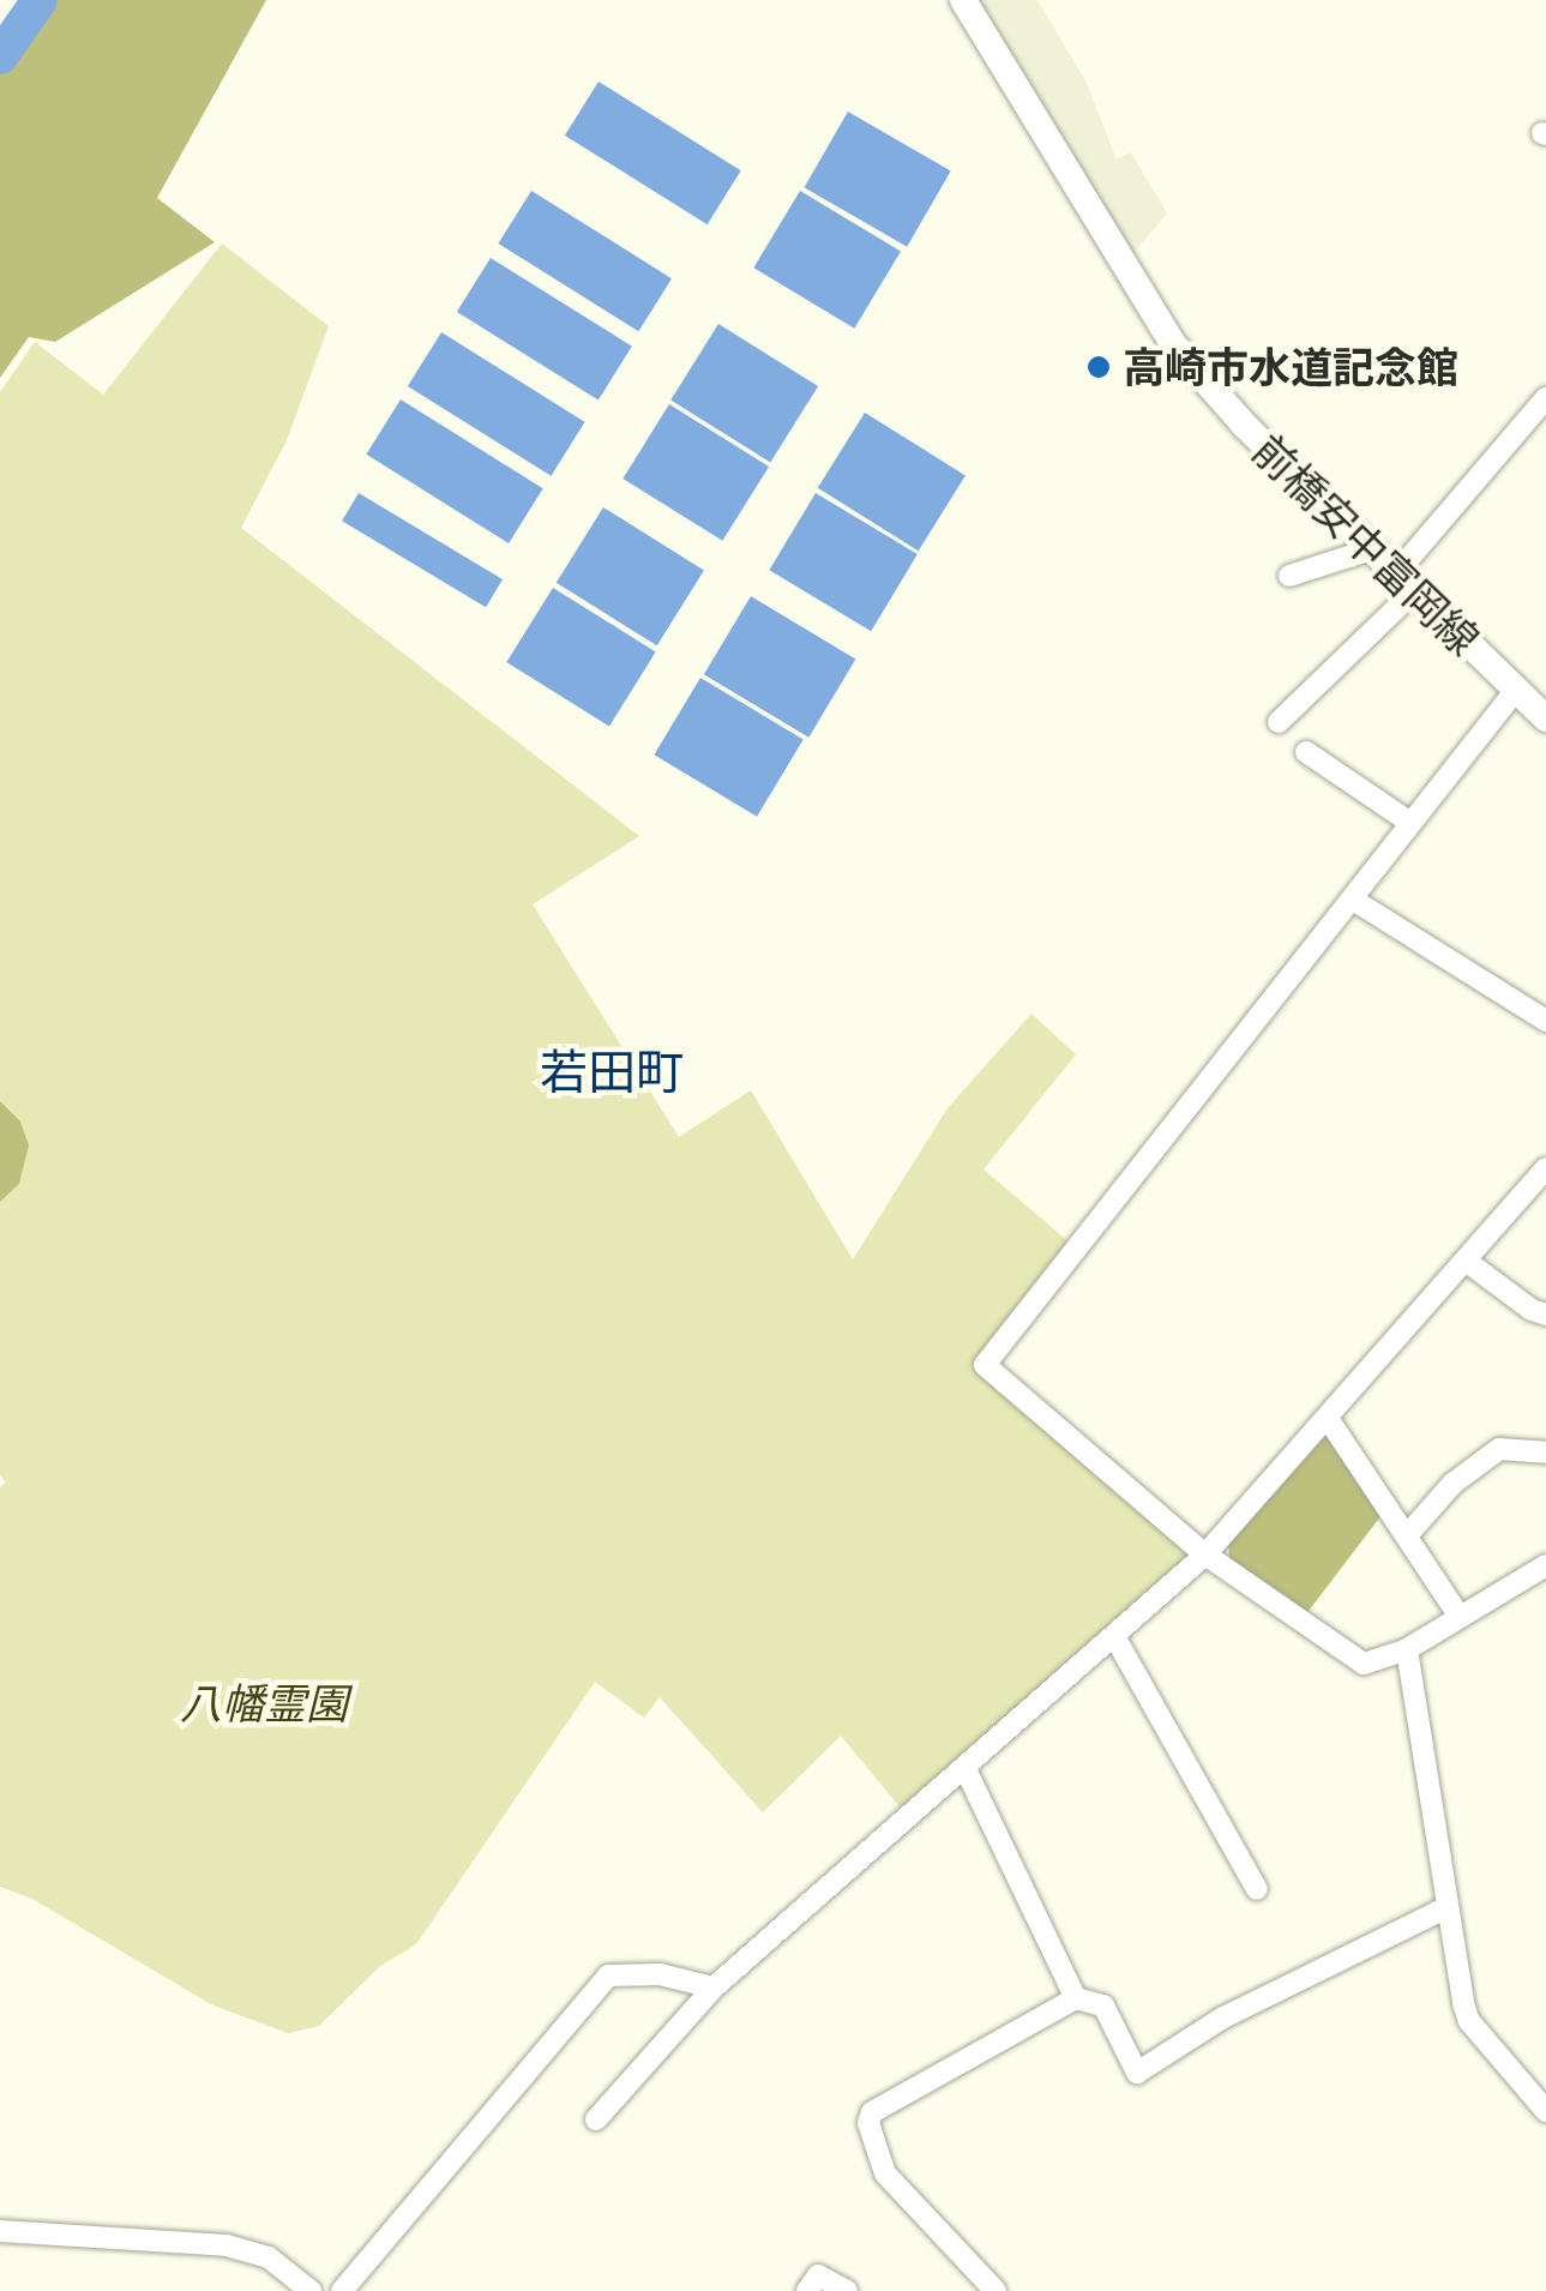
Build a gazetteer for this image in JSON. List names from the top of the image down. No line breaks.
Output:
{"streets":{"main road":["前橋安中富岡線"]},"districts":["若田町"],"parks":["八幡霊園"],"places":["高崎市水道記念館"]}
